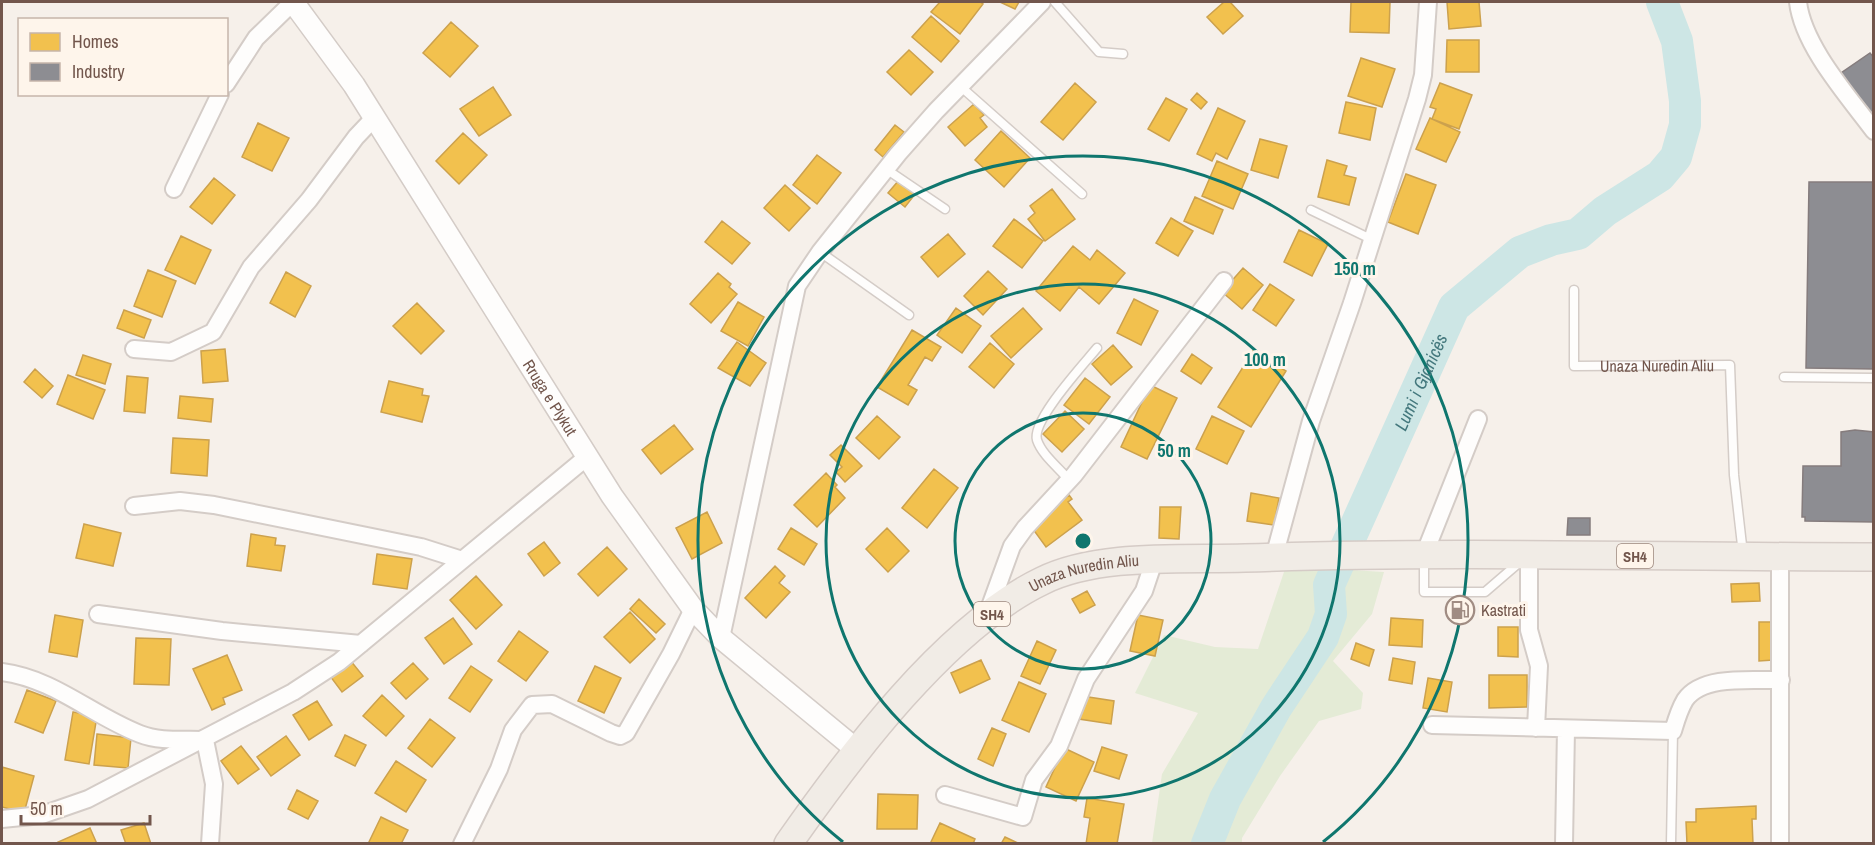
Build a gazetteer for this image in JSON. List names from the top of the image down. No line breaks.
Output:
{"streets":{"main road":["Unaza Nuredin Aliu","SH4"],"street":["Rruga e Plykut"]},"crossings":[["Unaza Nuredin Aliu","Rruga e Plykut"]],"water":["Lumi i Gjanicës"],"places":{"fuel station":["Kastrati"]},"legend":["Homes","Industry"],"scale_bar":"50 m","rings":["150 m","100 m","50 m"]}
